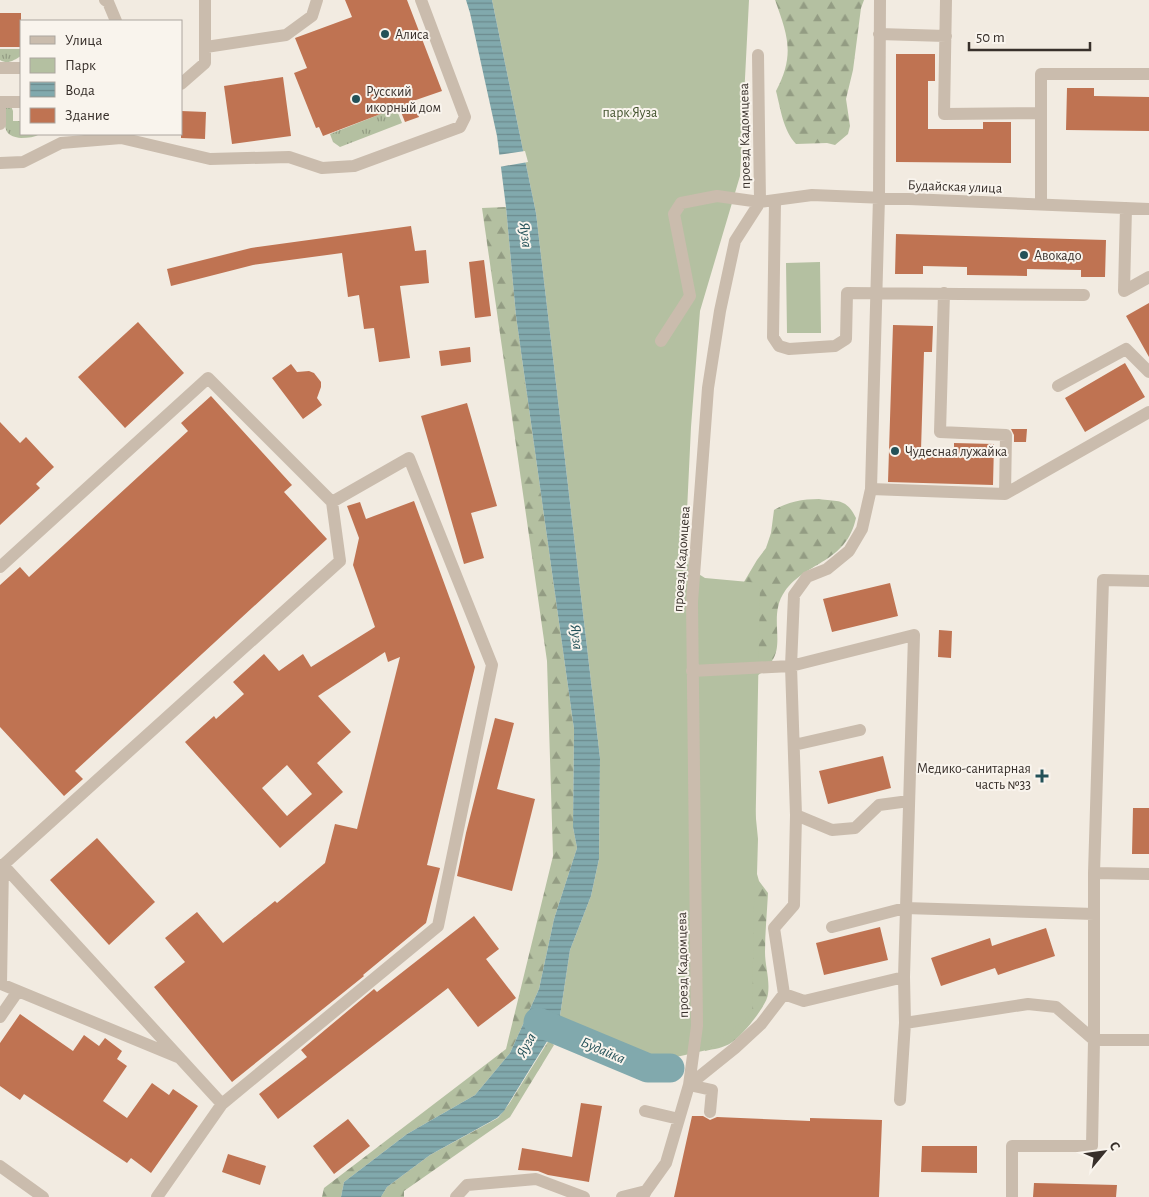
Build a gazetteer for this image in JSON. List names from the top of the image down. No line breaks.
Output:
{"streets":{"street":["проезд Кадомцева","Будайская улица"]},"crossings":[["проезд Кадомцева","Будайская улица"]],"water":["Яуза","Будайка"],"parks":["парк Яуза"],"places":{"other":["Алиса","Русский икорный дом","Авокадо","Чудесная лужайка"],"health":["Медико-санитарная часть №33"]},"legend":["Улица","Парк","Вода","Здание"],"scale_bar":"50 m","north":"top right"}
